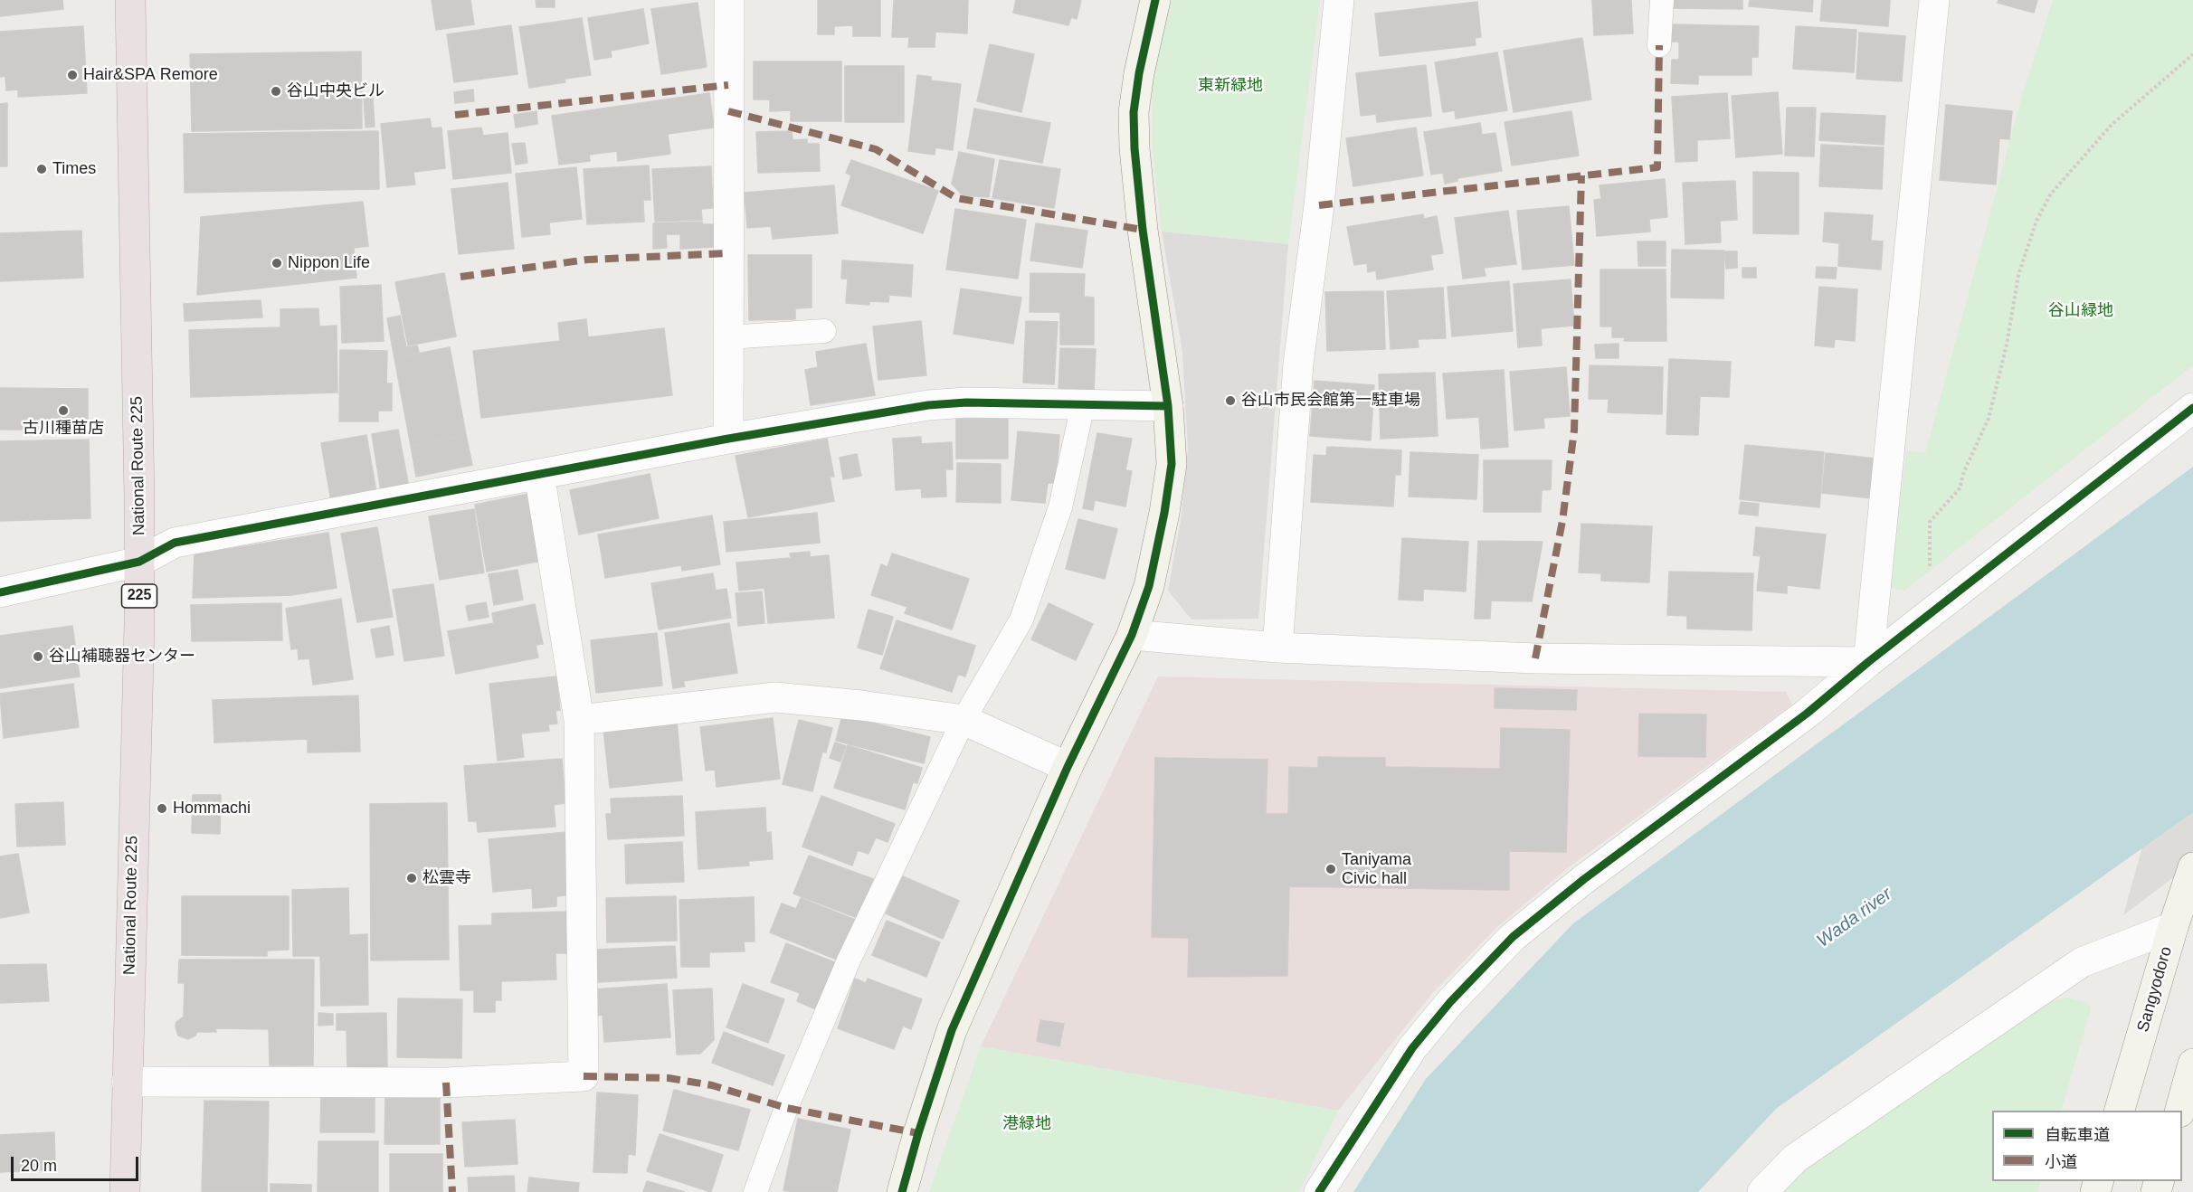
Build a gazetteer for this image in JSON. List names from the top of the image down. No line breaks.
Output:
{"streets":{"highway":["National Route 225","225"],"street":["Sangyodoro"]},"water":["Wada river"],"parks":["東新緑地","谷山緑地","港緑地"],"places":["Hair&SPA Remore","谷山中央ビル","Times","Nippon Life","谷山市民会館第一駐車場","古川種苗店","谷山補聴器センター","Hommachi","Taniyama Civic hall","松雲寺"],"legend":["自転車道","小道"],"scale_bar":"20 m"}
